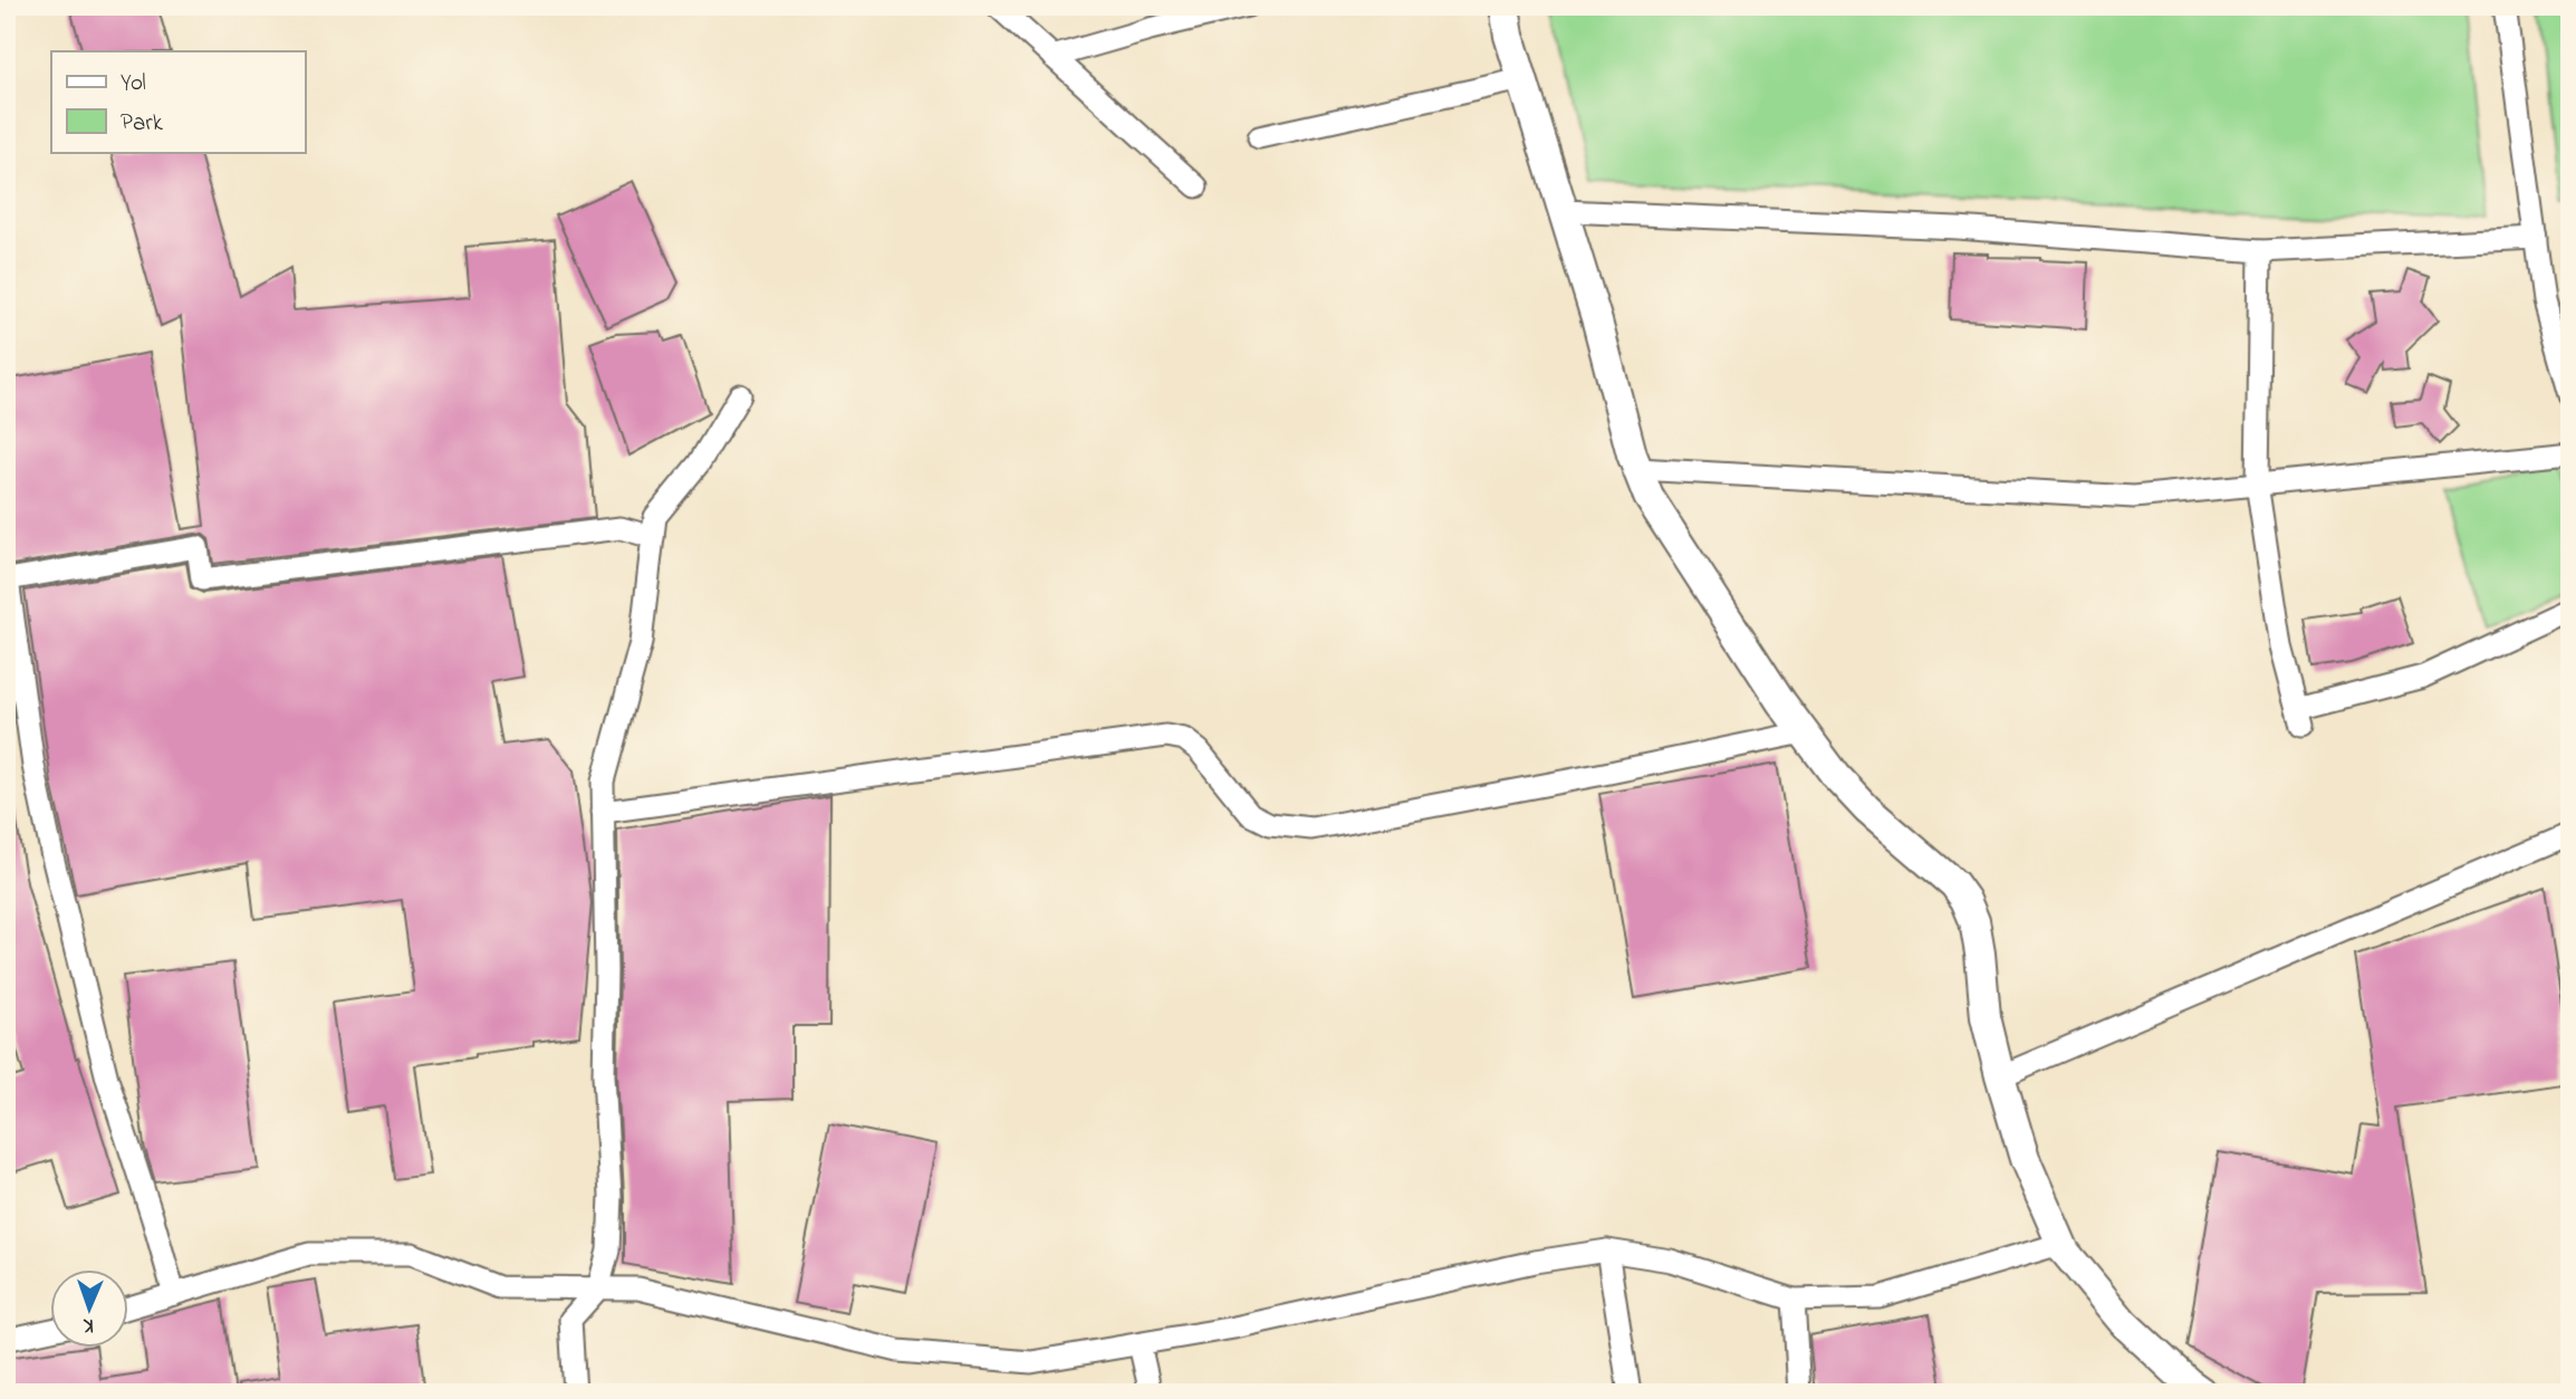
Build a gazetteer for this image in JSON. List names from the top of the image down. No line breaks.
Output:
{"legend":["Yol","Park"],"north":"bottom"}
